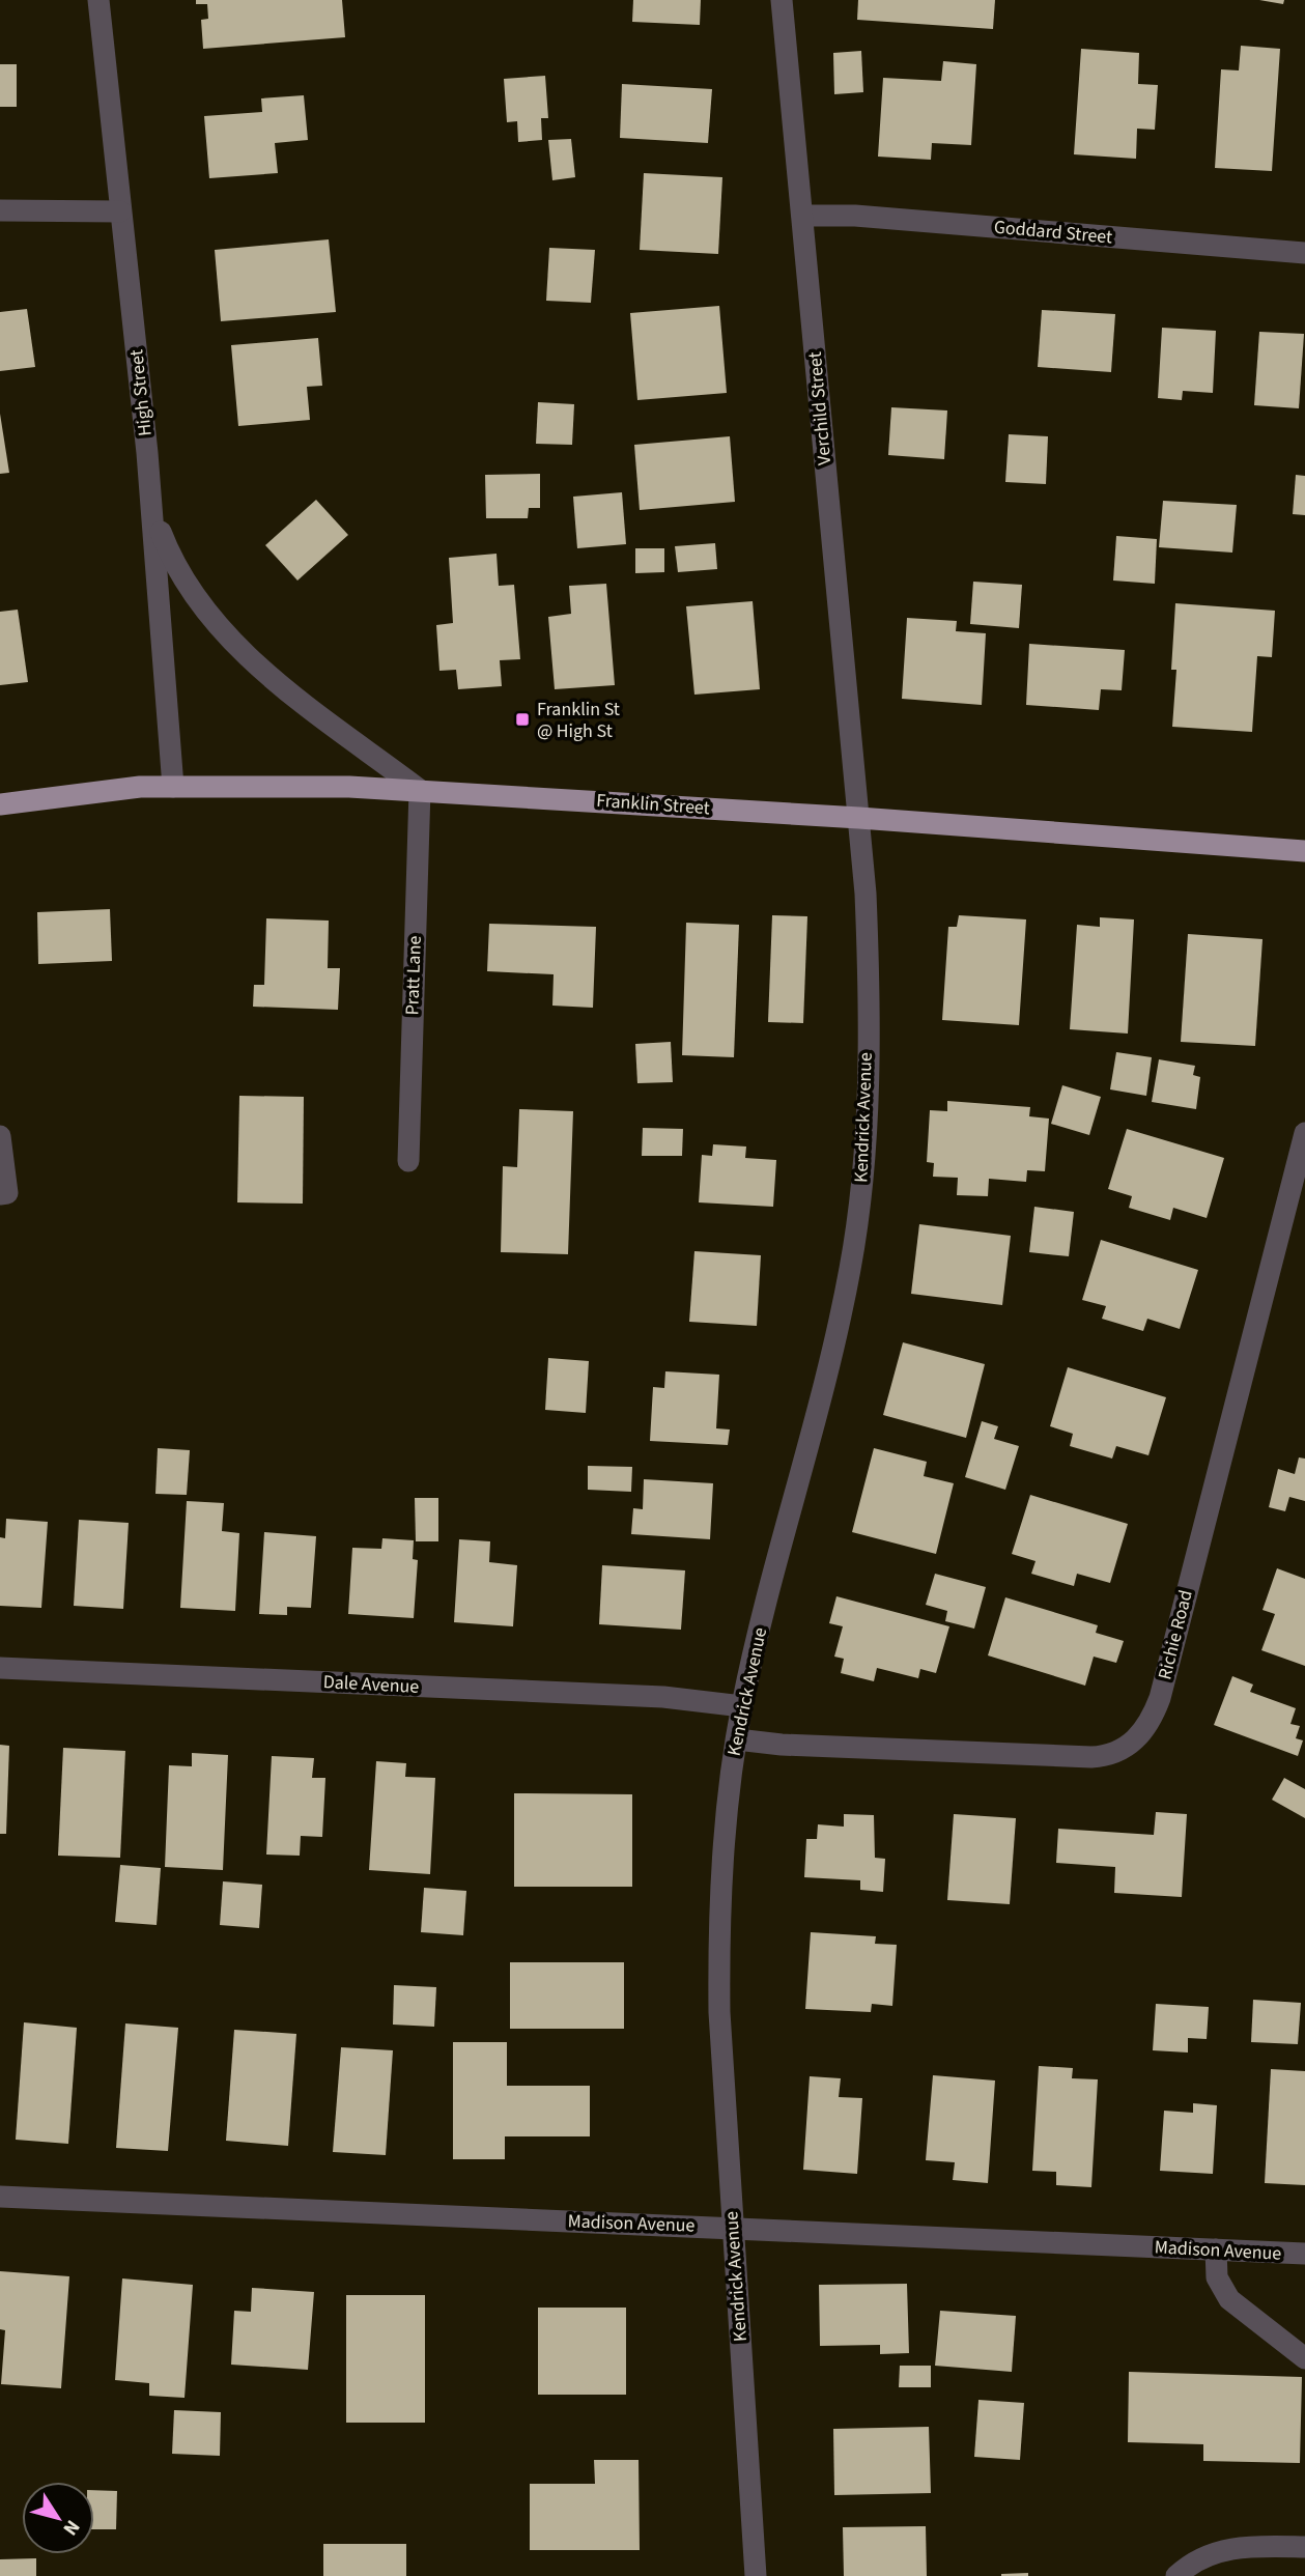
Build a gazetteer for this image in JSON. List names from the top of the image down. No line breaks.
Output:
{"streets":{"main road":["Franklin Street"],"street":["Goddard Street","High Street","Verchild Street","Pratt Lane","Kendrick Avenue","Richie Road","Dale Avenue","Madison Avenue"]},"crossings":[["Goddard Street","Verchild Street"],["High Street","Franklin Street"],["Verchild Street","Franklin Street"],["Verchild Street","Kendrick Avenue"],["Franklin Street","Pratt Lane"],["Franklin Street","Kendrick Avenue"],["Kendrick Avenue","Richie Road"],["Kendrick Avenue","Dale Avenue"],["Kendrick Avenue","Madison Avenue"]],"places":{"transit":["Franklin St @ High St"]},"north":"bottom right"}
